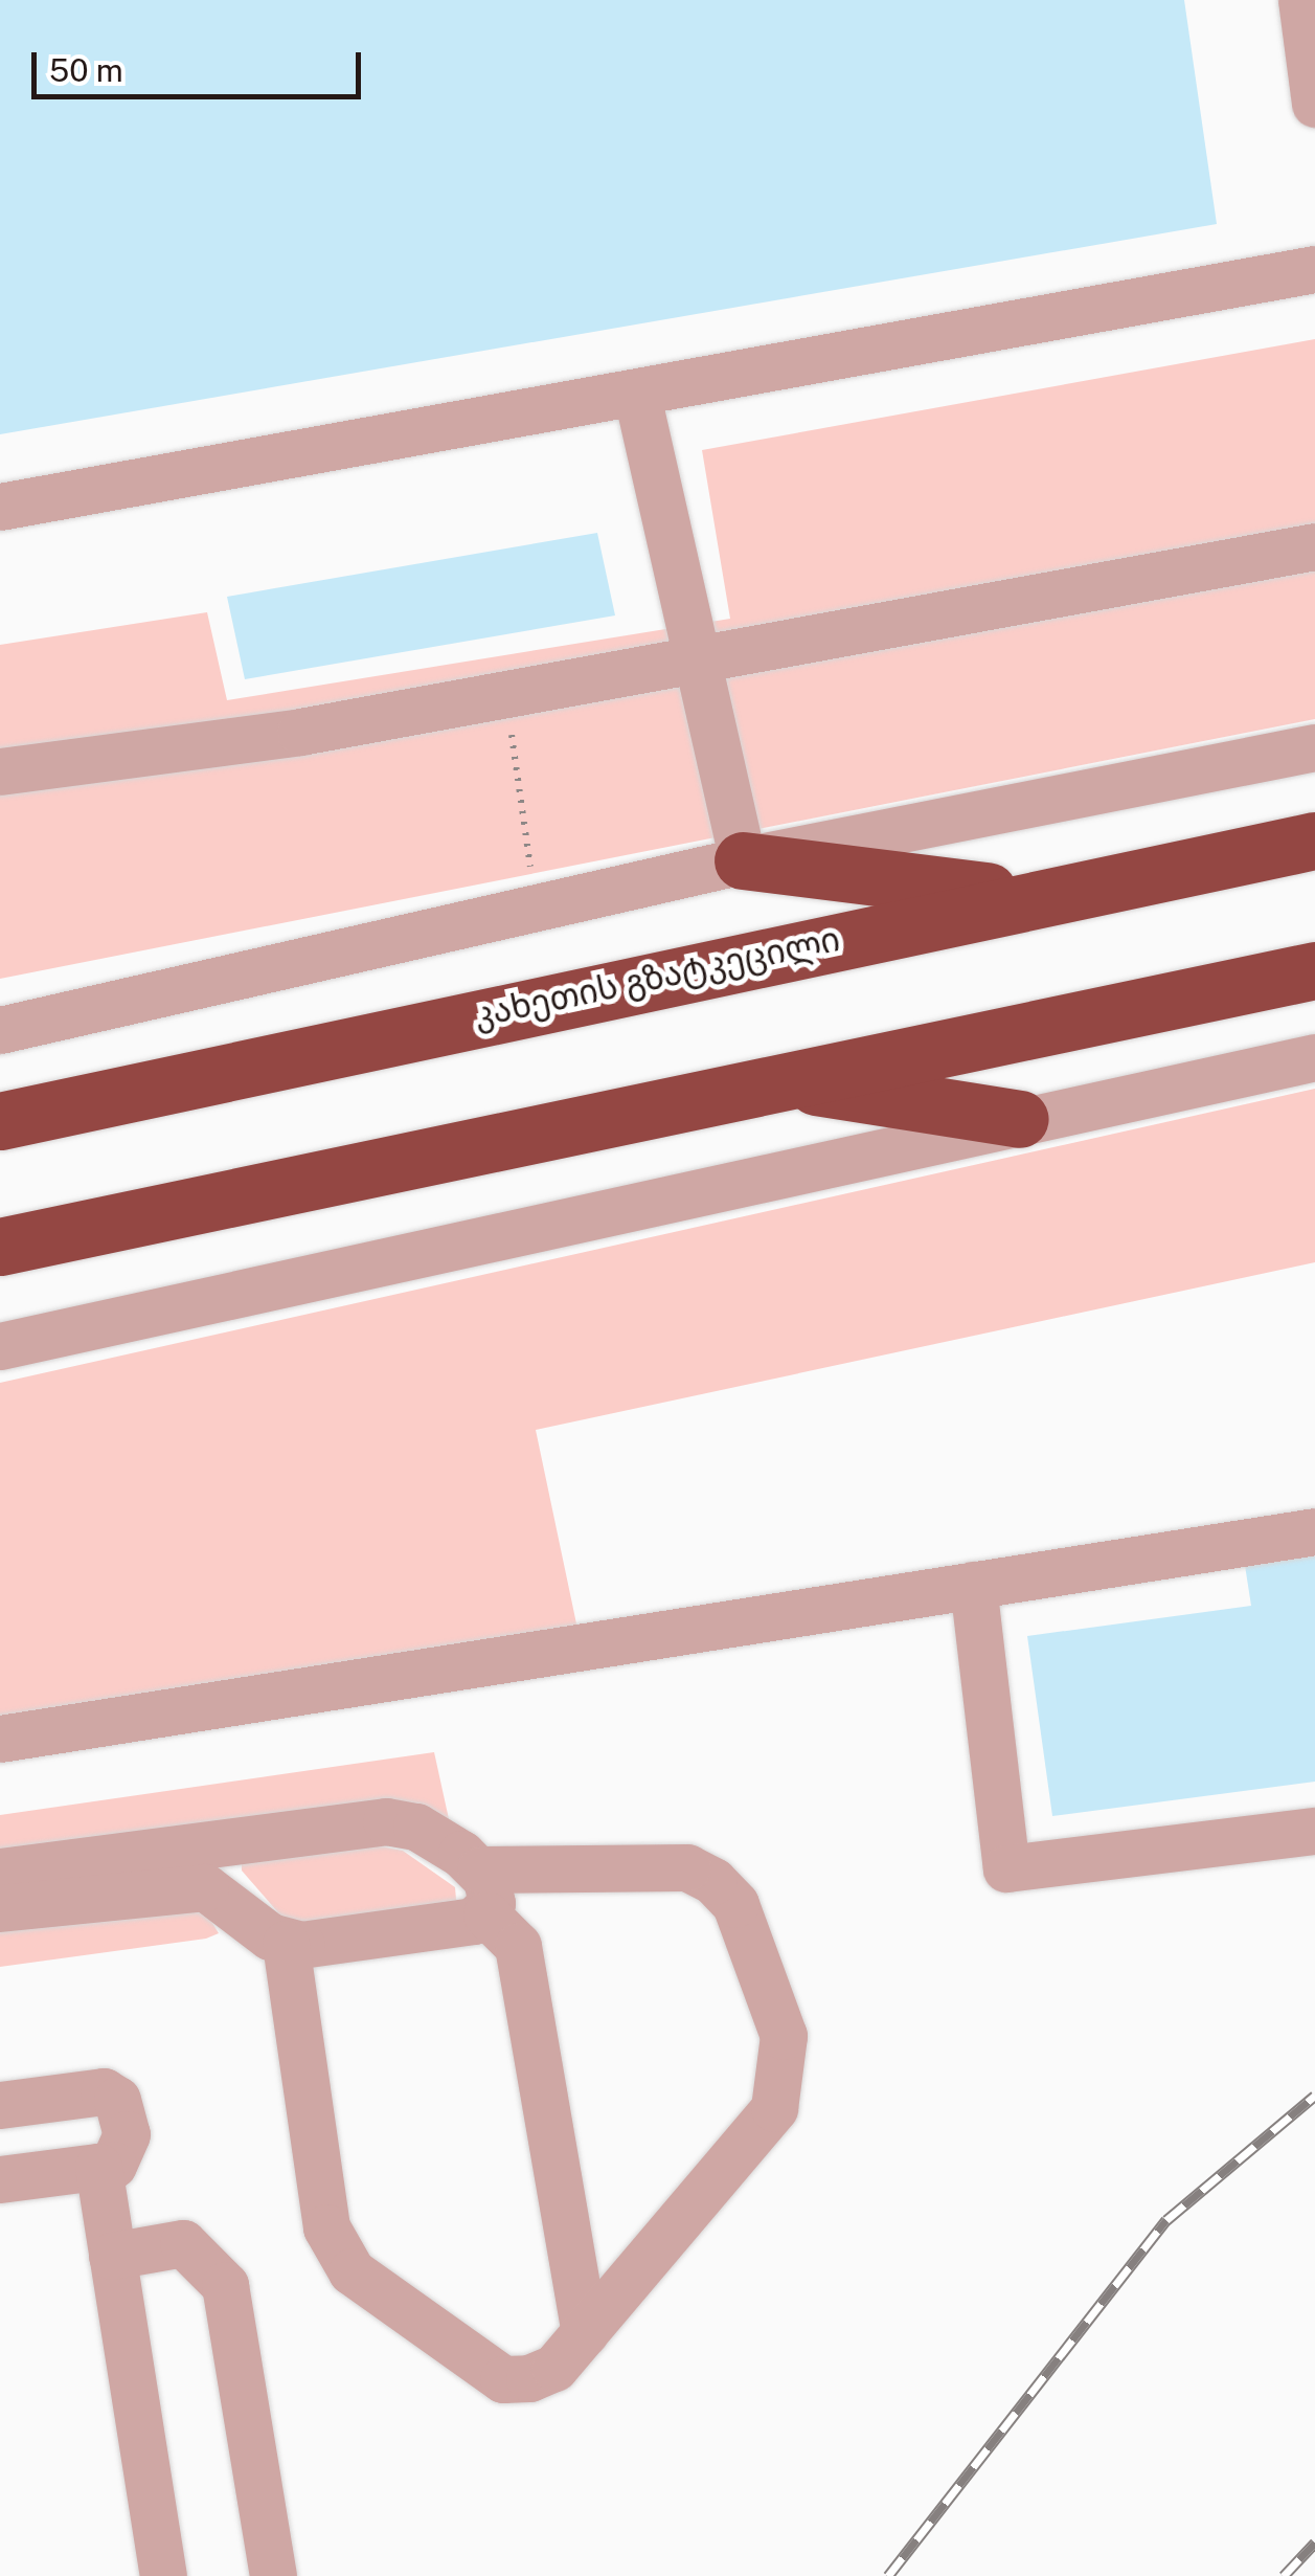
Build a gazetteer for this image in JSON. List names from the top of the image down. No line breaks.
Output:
{"streets":{"highway":["კახეთის გზატკეცილი"]},"scale_bar":"50 m"}
